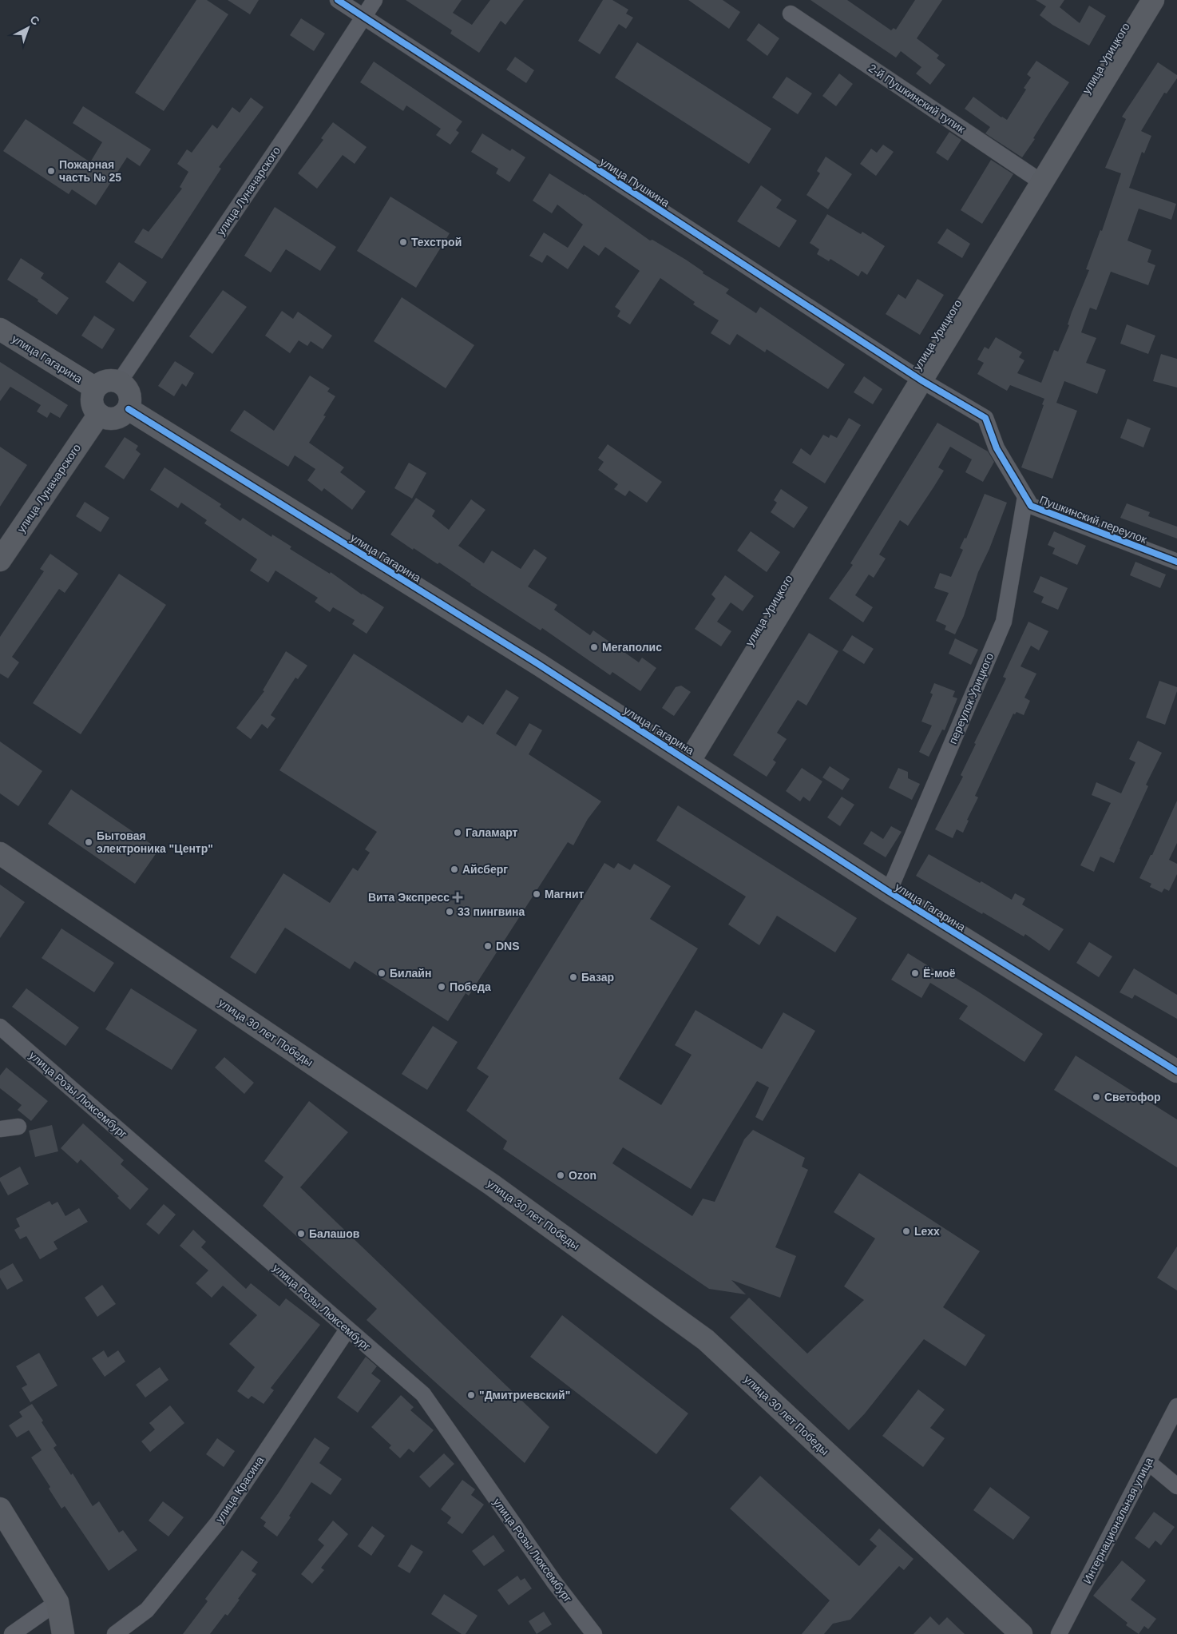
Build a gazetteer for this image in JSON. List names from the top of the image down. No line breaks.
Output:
{"streets":{"street":["улица Урицкого","2-й Пушкинский тупик","улица Пушкина","улица Луначарского","улица Гагарина","Пушкинский переулок","переулок Урицкого","улица 30 лет Победы","улица Розы Люксембург","улица Красина","Интернациональная улица"]},"crossings":[["улица Урицкого","2-й Пушкинский тупик"],["улица Урицкого","улица Пушкина"],["улица Урицкого","улица Гагарина"],["улица Урицкого","Пушкинский переулок"],["улица Пушкина","улица Луначарского"],["улица Пушкина","Пушкинский переулок"],["улица Луначарского","улица Гагарина"],["улица Гагарина","переулок Урицкого"],["Пушкинский переулок","переулок Урицкого"],["улица Розы Люксембург","улица Красина"]],"places":{"other":["Пожарная часть № 25","Техстрой","Мегаполис","Галамарт","Бытовая электроника \"Центр\"","Айсберг","Магнит","33 пингвина","DNS","Билайн","Ё-моё","Базар","Победа","Светофор","Ozon","Lexx","Балашов","\"Дмитриевский\""],"health":["Вита Экспресс"]},"north":"top right"}
